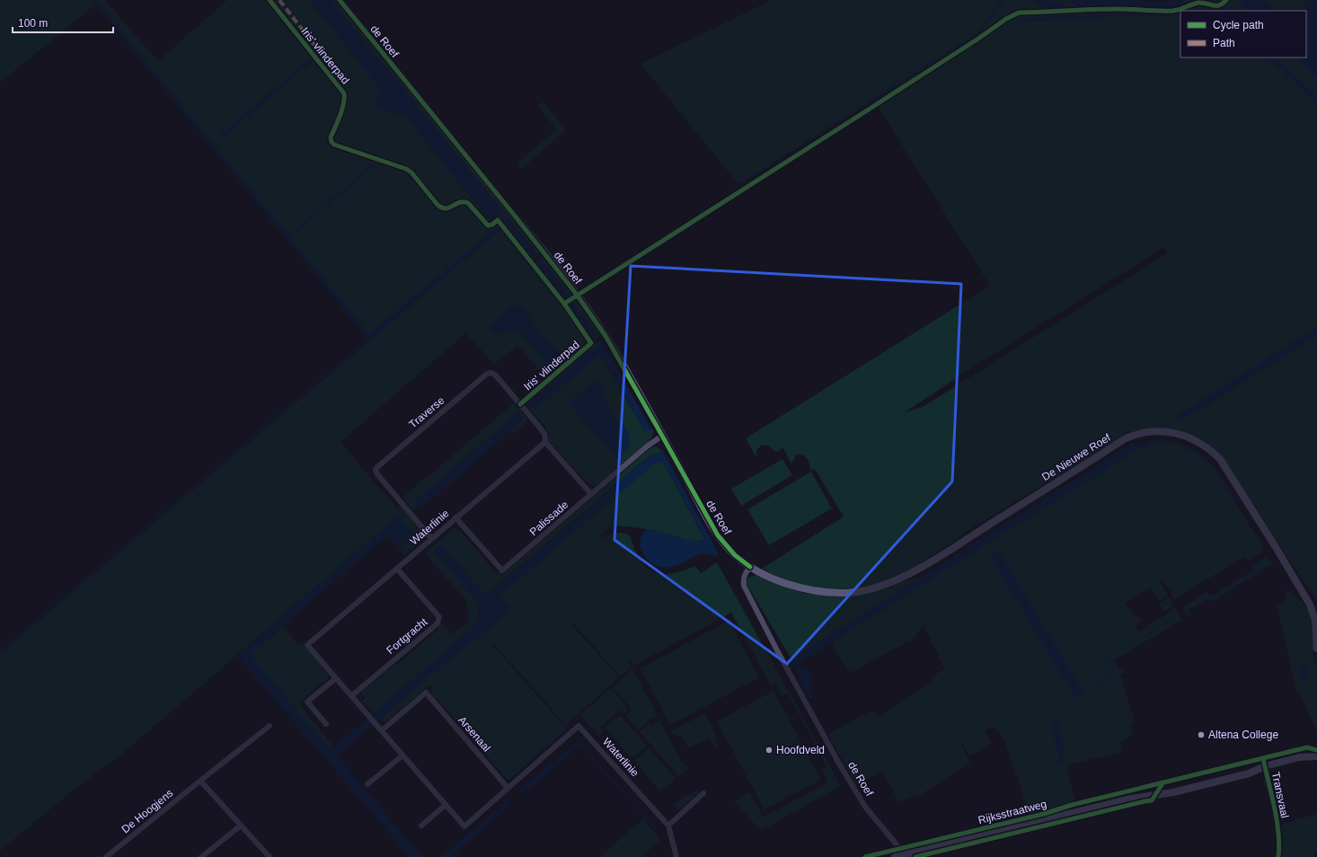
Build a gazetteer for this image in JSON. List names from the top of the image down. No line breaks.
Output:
{"streets":{"street":["de Roef","Traverse","De Nieuwe Roef","Palissade","Waterlinie","Fortgracht","Arsenaal","Transvaal","De Hoogjens","Rijksstraatweg"],"cycle path":["Iris' vlinderpad"]},"crossings":[["de Roef","De Nieuwe Roef"],["de Roef","Palissade"],["de Roef","Rijksstraatweg"],["Traverse","Waterlinie"],["Palissade","Waterlinie"],["Waterlinie","Fortgracht"],["Waterlinie","Arsenaal"]],"places":["Altena College","Hoofdveld"],"legend":["Cycle path","Path"],"scale_bar":"100 m"}
